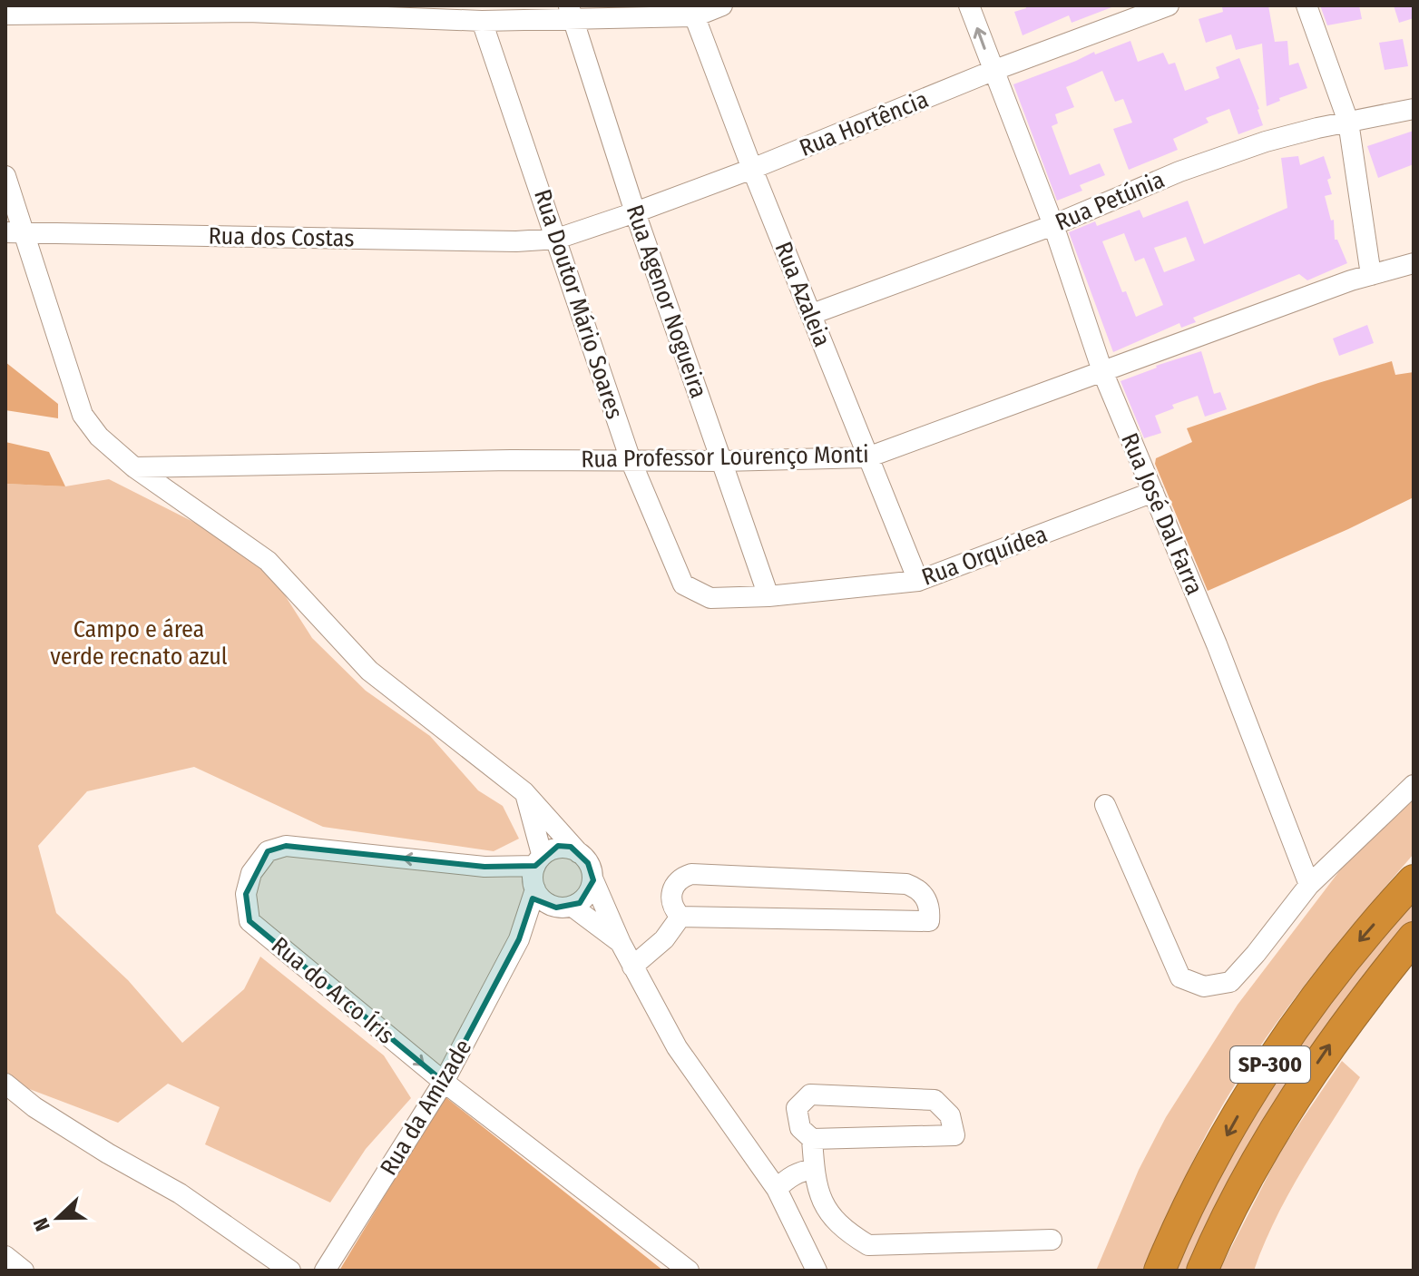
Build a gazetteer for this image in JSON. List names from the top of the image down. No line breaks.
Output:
{"streets":{"highway":["SP-300"],"street":["Rua Hortência","Rua Petúnia","Rua dos Costas","Rua Azaleia","Rua Agenor Nogueira","Rua Doutor Mário Soares","Rua Professor Lourenço Monti","Rua José Dal Farra","Rua Orquídea","Rua do Arco Íris","Rua da Amizade"]},"crossings":[["Rua Hortência","Rua dos Costas"],["Rua Hortência","Rua Azaleia"],["Rua Hortência","Rua Agenor Nogueira"],["Rua Hortência","Rua Doutor Mário Soares"],["Rua Hortência","Rua José Dal Farra"],["Rua Petúnia","Rua Azaleia"],["Rua Petúnia","Rua José Dal Farra"],["Rua dos Costas","Rua Doutor Mário Soares"],["Rua Azaleia","Rua Professor Lourenço Monti"],["Rua Azaleia","Rua Orquídea"],["Rua Agenor Nogueira","Rua Professor Lourenço Monti"],["Rua Agenor Nogueira","Rua Orquídea"],["Rua Doutor Mário Soares","Rua Professor Lourenço Monti"],["Rua Doutor Mário Soares","Rua Orquídea"],["Rua Professor Lourenço Monti","Rua José Dal Farra"],["Rua José Dal Farra","Rua Orquídea"],["Rua do Arco Íris","Rua da Amizade"]],"parks":["Campo e área verde recnato azul"],"north":"left"}
